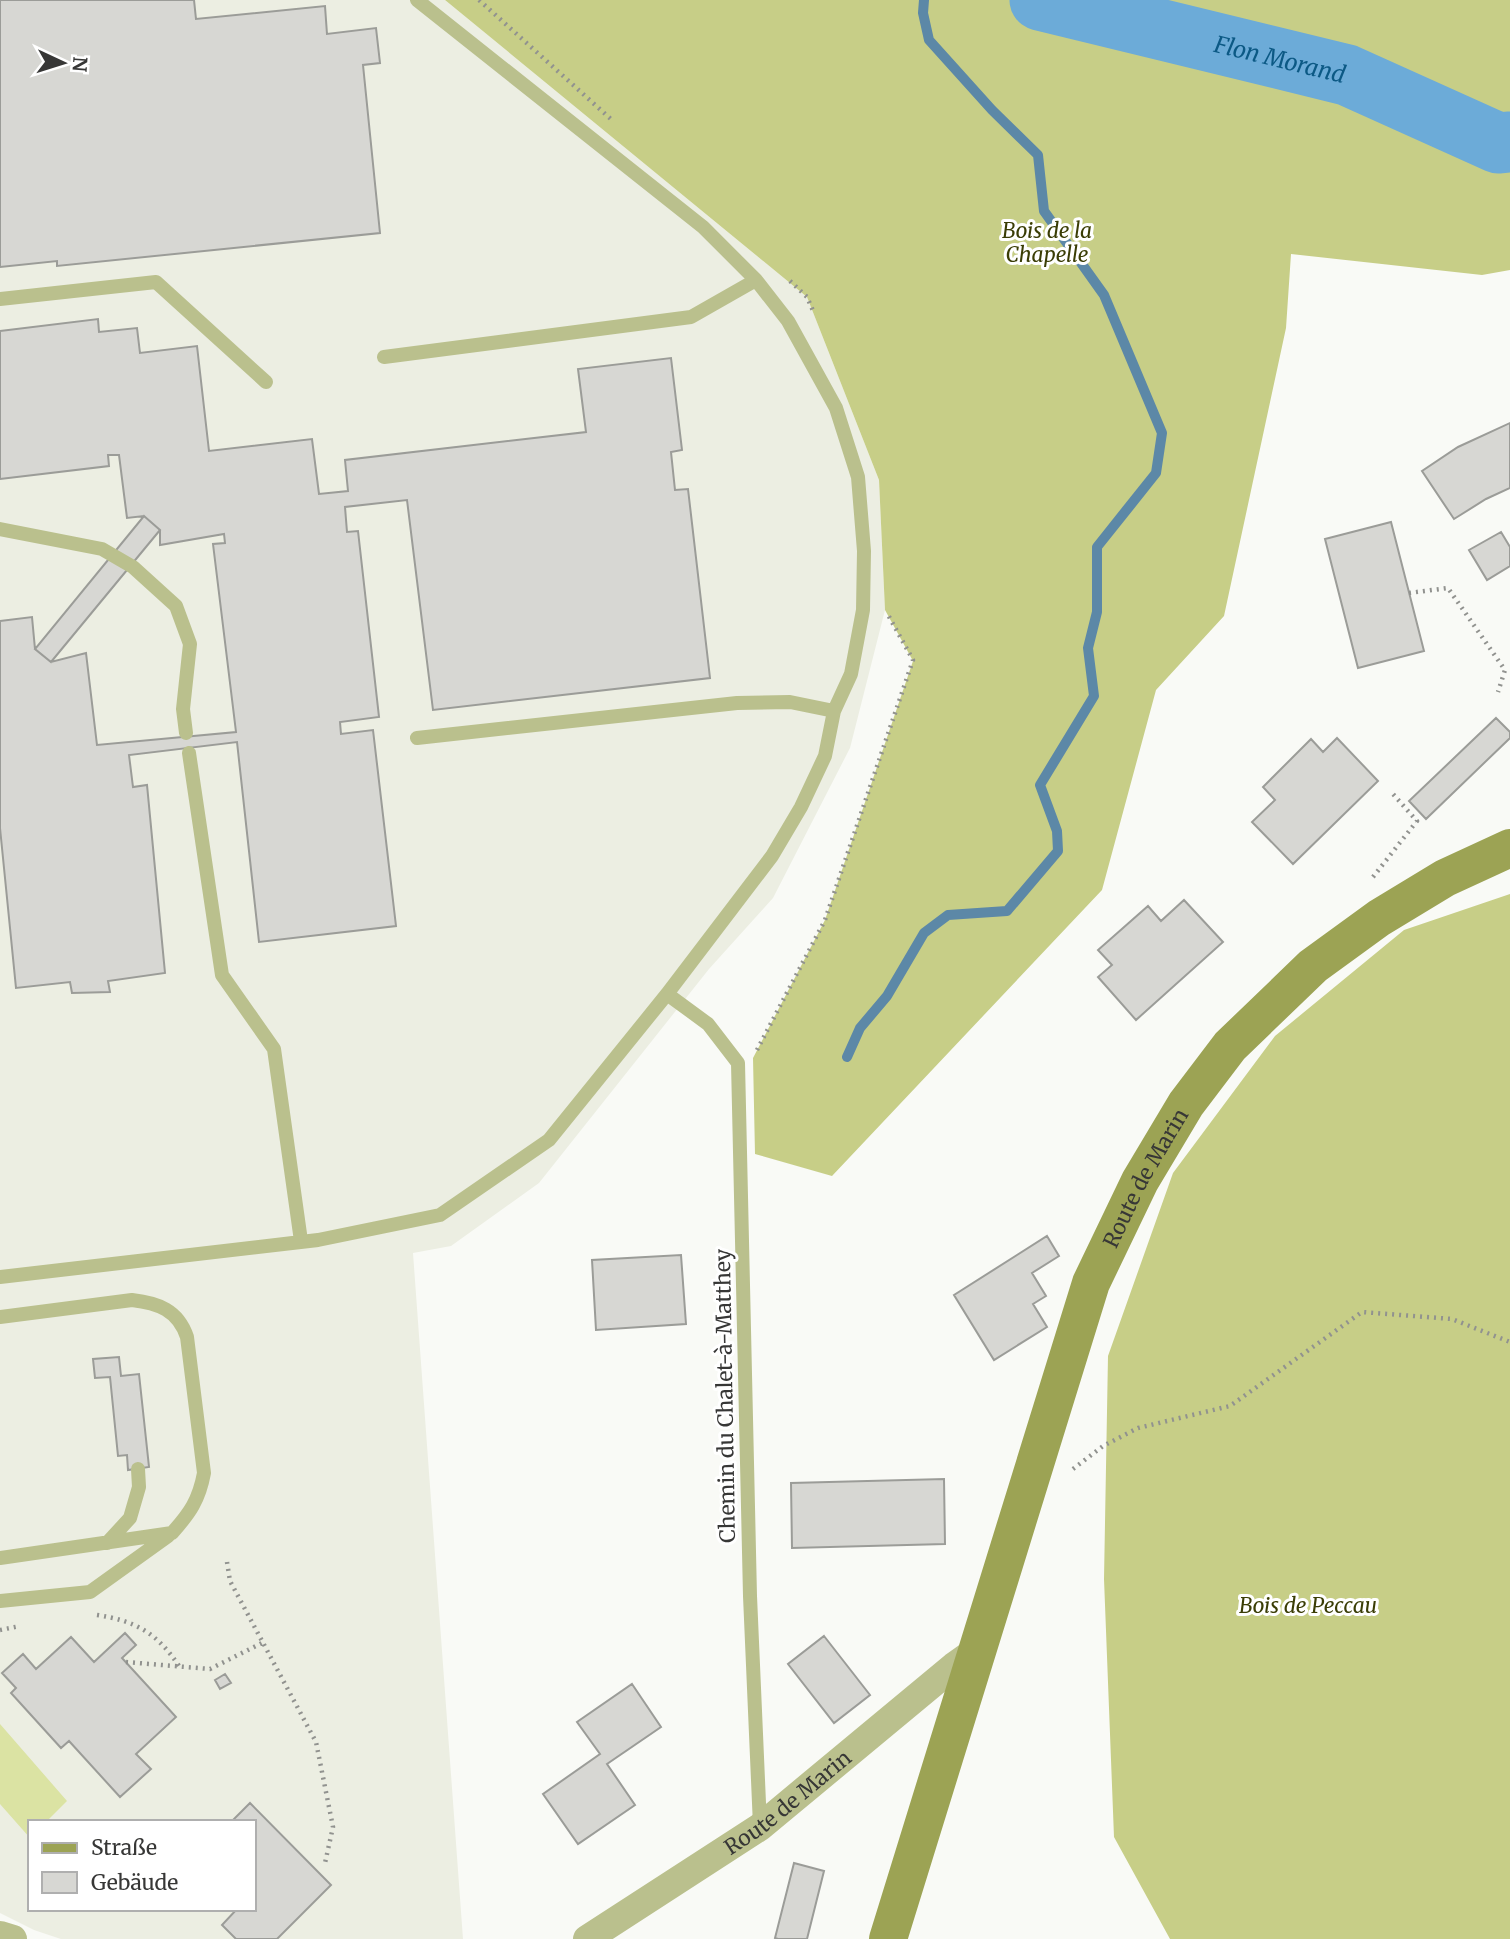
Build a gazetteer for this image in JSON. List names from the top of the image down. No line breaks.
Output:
{"streets":{"main road":["Route de Marin"],"lane":["Chemin du Chalet-à-Matthey"]},"crossings":[["Route de Marin","Chemin du Chalet-à-Matthey"]],"water":["Flon Morand"],"parks":["Bois de la Chapelle","Bois de Peccau"],"legend":["Straße","Gebäude"],"north":"right"}
